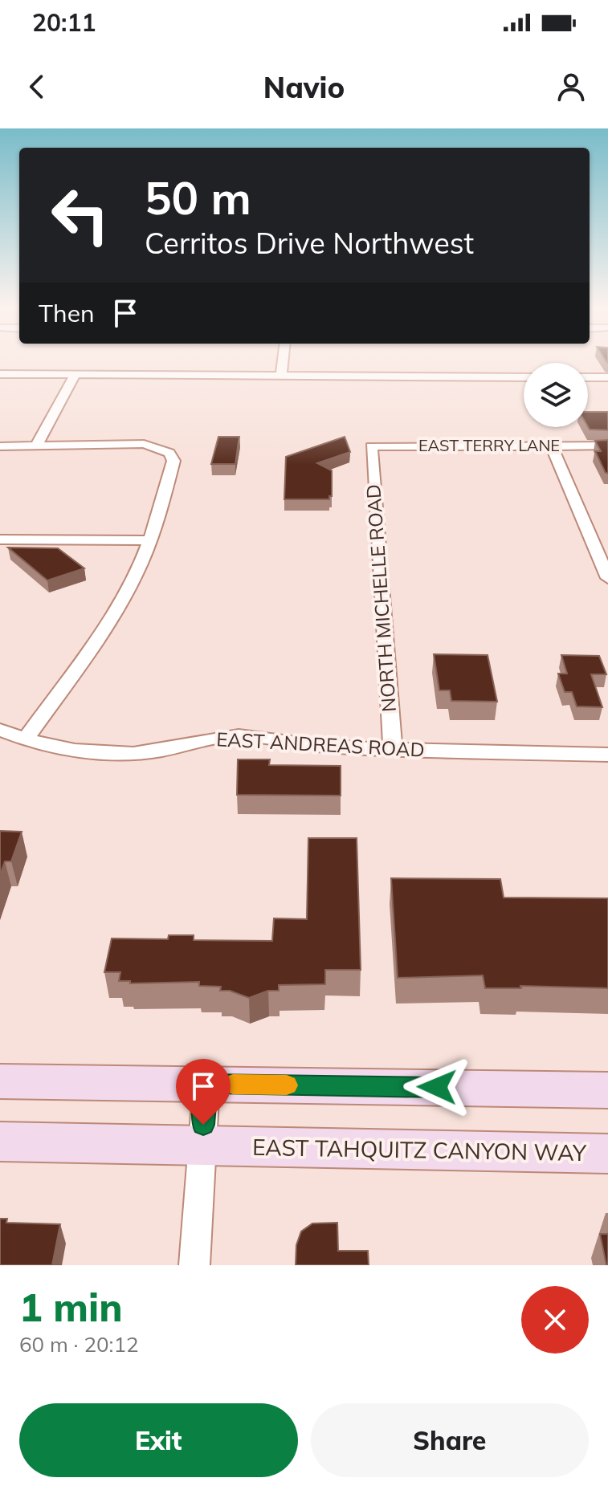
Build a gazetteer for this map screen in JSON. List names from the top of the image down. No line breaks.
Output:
{"streets":{"main road":["EAST TAHQUITZ CANYON WAY"],"street":["EAST TERRY LANE","NORTH MICHELLE ROAD","EAST ANDREAS ROAD"]},"crossings":[["EAST TERRY LANE","NORTH MICHELLE ROAD"],["NORTH MICHELLE ROAD","EAST ANDREAS ROAD"]],"page":{"status":"20:11","header":"Navio","turn":["50 m","Cerritos Drive Northwest"],"then":"Then","heading":["1 min","60 m · 20:12"],"buttons":["Exit","Share"]}}
